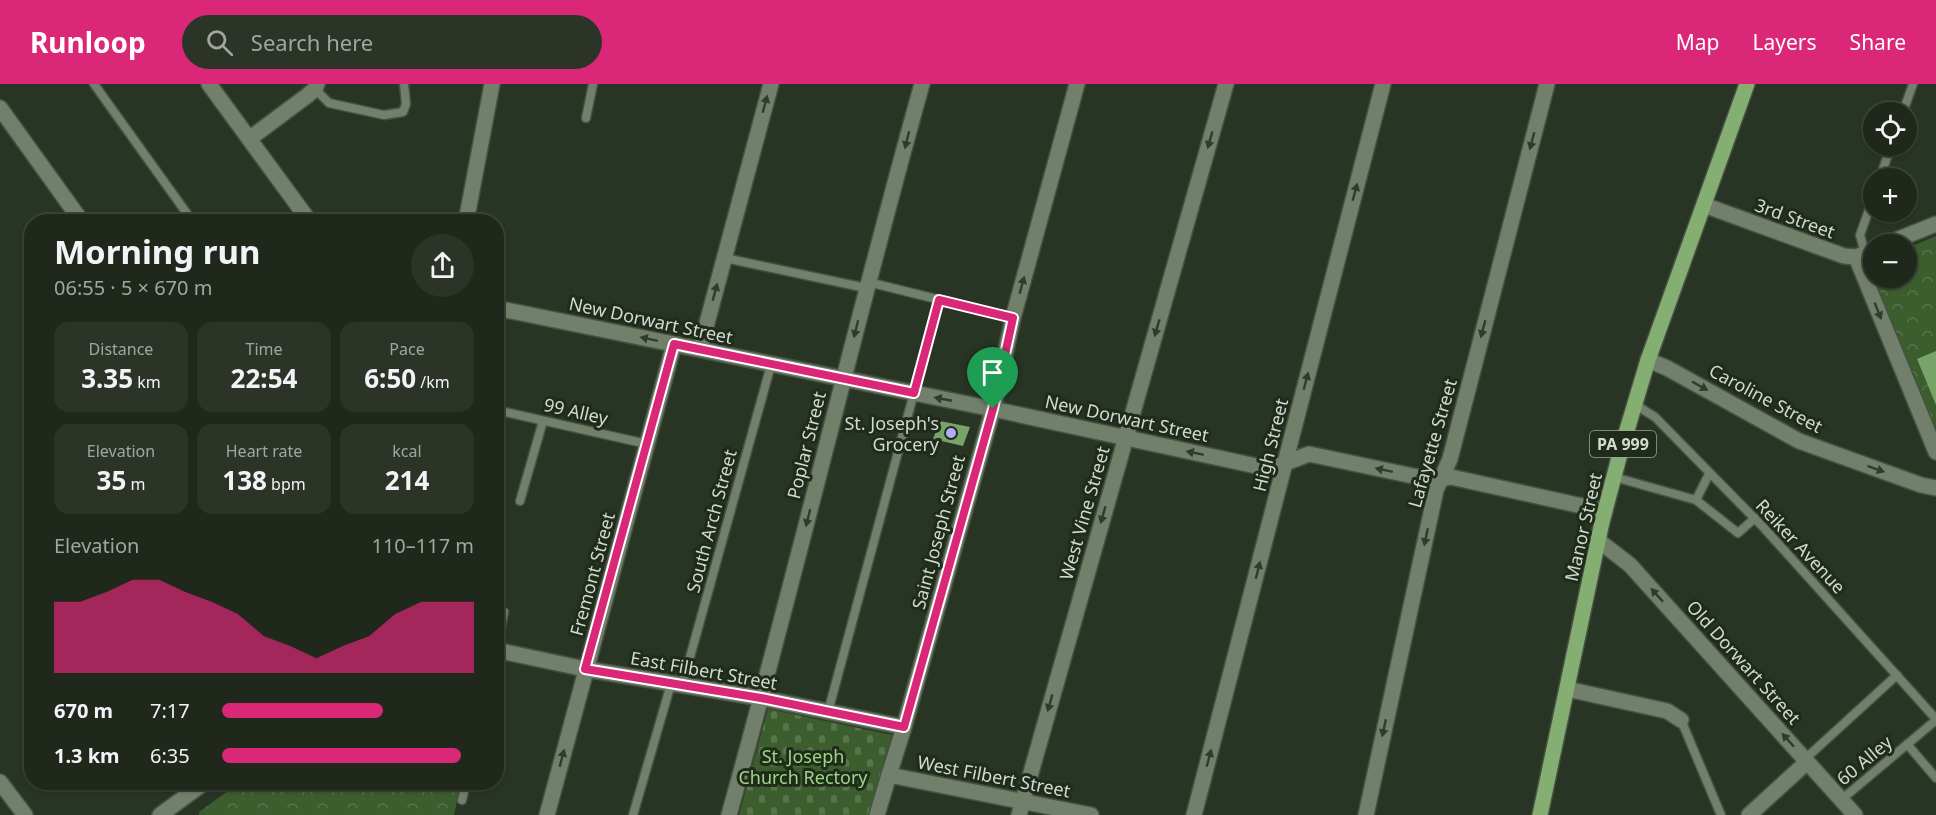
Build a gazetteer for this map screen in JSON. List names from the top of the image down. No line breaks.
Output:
{"streets":{"main road":["PA 999","Manor Street"],"street":["3rd Street","New Dorwart Street","Caroline Street","Lafayette Street","Poplar Street","High Street","West Vine Street","Saint Joseph Street","Fremont Street","Old Dorwart Street","East Filbert Street","West Filbert Street"],"lane":["99 Alley","South Arch Street","Reiker Avenue","60 Alley"]},"crossings":[["3rd Street","Manor Street"],["New Dorwart Street","Lafayette Street"],["New Dorwart Street","Poplar Street"],["New Dorwart Street","High Street"],["New Dorwart Street","West Vine Street"],["New Dorwart Street","South Arch Street"],["New Dorwart Street","Manor Street"],["New Dorwart Street","Saint Joseph Street"],["New Dorwart Street","Fremont Street"],["Caroline Street","Manor Street"],["99 Alley","Fremont Street"],["Poplar Street","East Filbert Street"],["West Vine Street","West Filbert Street"],["South Arch Street","East Filbert Street"],["Manor Street","Reiker Avenue"],["Manor Street","Old Dorwart Street"],["Saint Joseph Street","East Filbert Street"],["Saint Joseph Street","West Filbert Street"],["Reiker Avenue","60 Alley"],["Fremont Street","East Filbert Street"],["Old Dorwart Street","60 Alley"]],"one_way":["New Dorwart Street","Caroline Street","Lafayette Street","Poplar Street","High Street","West Vine Street","Old Dorwart Street"],"parks":["St. Joseph Church Rectory"],"places":["St. Joseph's Grocery"],"page":{"header":"Runloop","search":"Search here","nav":["Map","Layers","Share"],"map_buttons":["+","−"],"heading":["Morning run","06:55 · 5 × 670 m"],"stats":[["Distance","3.35 km"],["Time","22:54"],["Pace","6:50 /km"],["Elevation","35 m"],["Heart rate","138 bpm"],["kcal","214"]],"chart":["Elevation","110–117 m"],"list":[{"name":"670 m","note":"7:17"},{"name":"1.3 km","note":"6:35"}]}}
